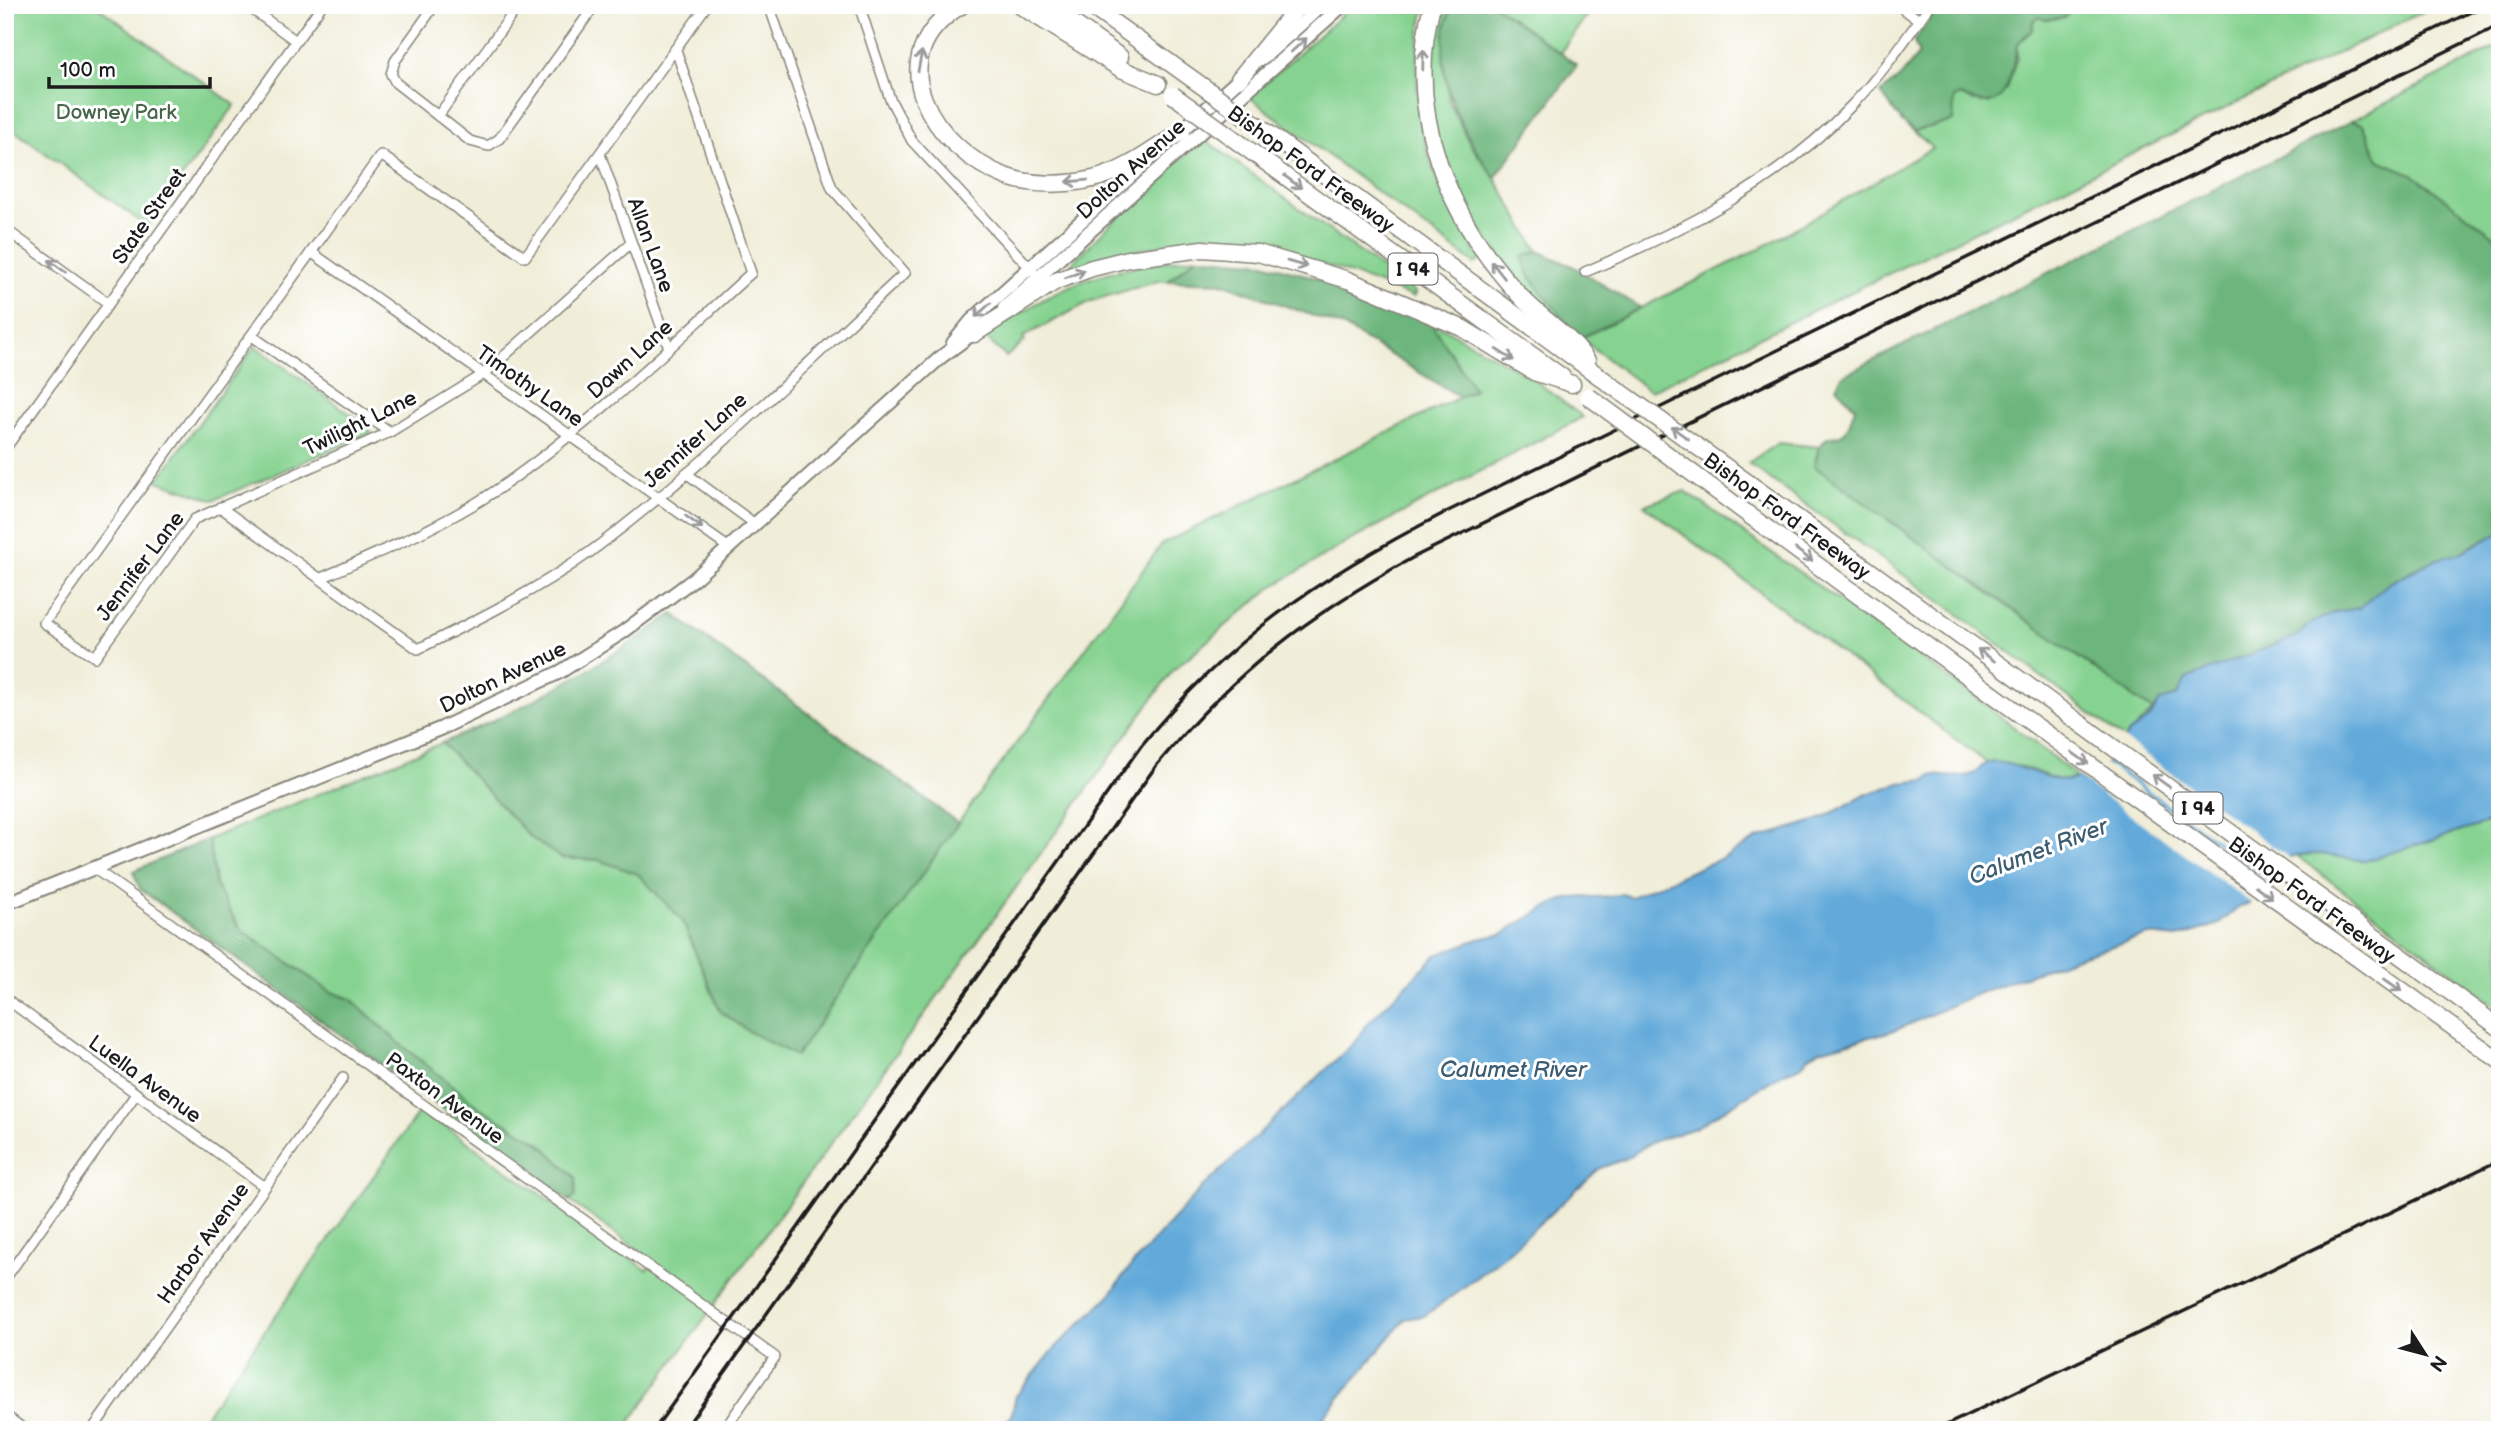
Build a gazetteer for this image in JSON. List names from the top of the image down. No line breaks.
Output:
{"streets":{"highway":["Bishop Ford Freeway","I 94"],"street":["Dolton Avenue","State Street","Allan Lane","Dawn Lane","Timothy Lane","Twilight Lane","Jennifer Lane","Luella Avenue","Paxton Avenue","Harbor Avenue"]},"crossings":[["Dolton Avenue","Timothy Lane"],["Dolton Avenue","Paxton Avenue"],["Allan Lane","Dawn Lane"],["Allan Lane","Twilight Lane"],["Allan Lane","Jennifer Lane"],["Dawn Lane","Timothy Lane"],["Dawn Lane","Jennifer Lane"],["Timothy Lane","Twilight Lane"],["Timothy Lane","Jennifer Lane"],["Twilight Lane","Jennifer Lane"],["Luella Avenue","Harbor Avenue"]],"water":["Calumet River"],"parks":["Downey Park"],"scale_bar":"100 m","north":"bottom right"}
